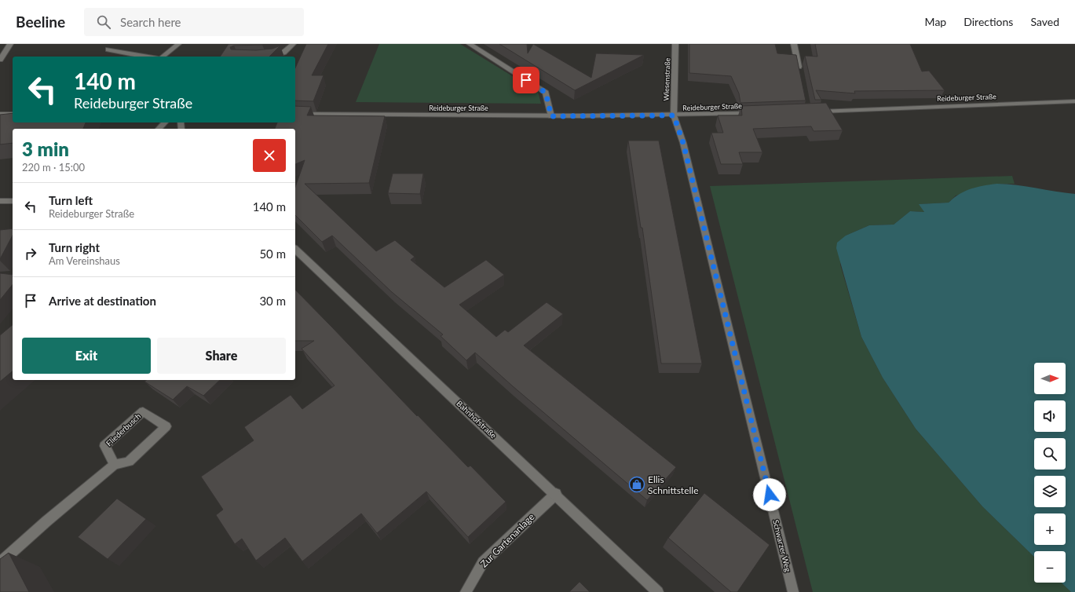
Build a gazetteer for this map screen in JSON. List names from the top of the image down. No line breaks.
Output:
{"streets":{"street":["Wiesenstraße","Reideburger Straße","Bahnhofstraße","Fliederbusch","Zur Gartenanlage","Schwarzer Weg"]},"crossings":[["Wiesenstraße","Reideburger Straße"],["Wiesenstraße","Schwarzer Weg"],["Reideburger Straße","Schwarzer Weg"],["Bahnhofstraße","Zur Gartenanlage"]],"places":{"shop":["Ellis Schnittstelle"]},"north":"right","page":{"header":"Beeline","search":"Search here","nav":["Map","Directions","Saved"],"turn":["140 m","Reideburger Straße"],"heading":["3 min","220 m · 15:00"],"list":[{"name":"Turn left","note":"Reideburger Straße","value":"140 m"},{"name":"Turn right","note":"Am Vereinshaus","value":"50 m"},{"name":"Arrive at destination","value":"30 m"}],"buttons":["Exit","Share"],"map_buttons":["+","−"]}}
